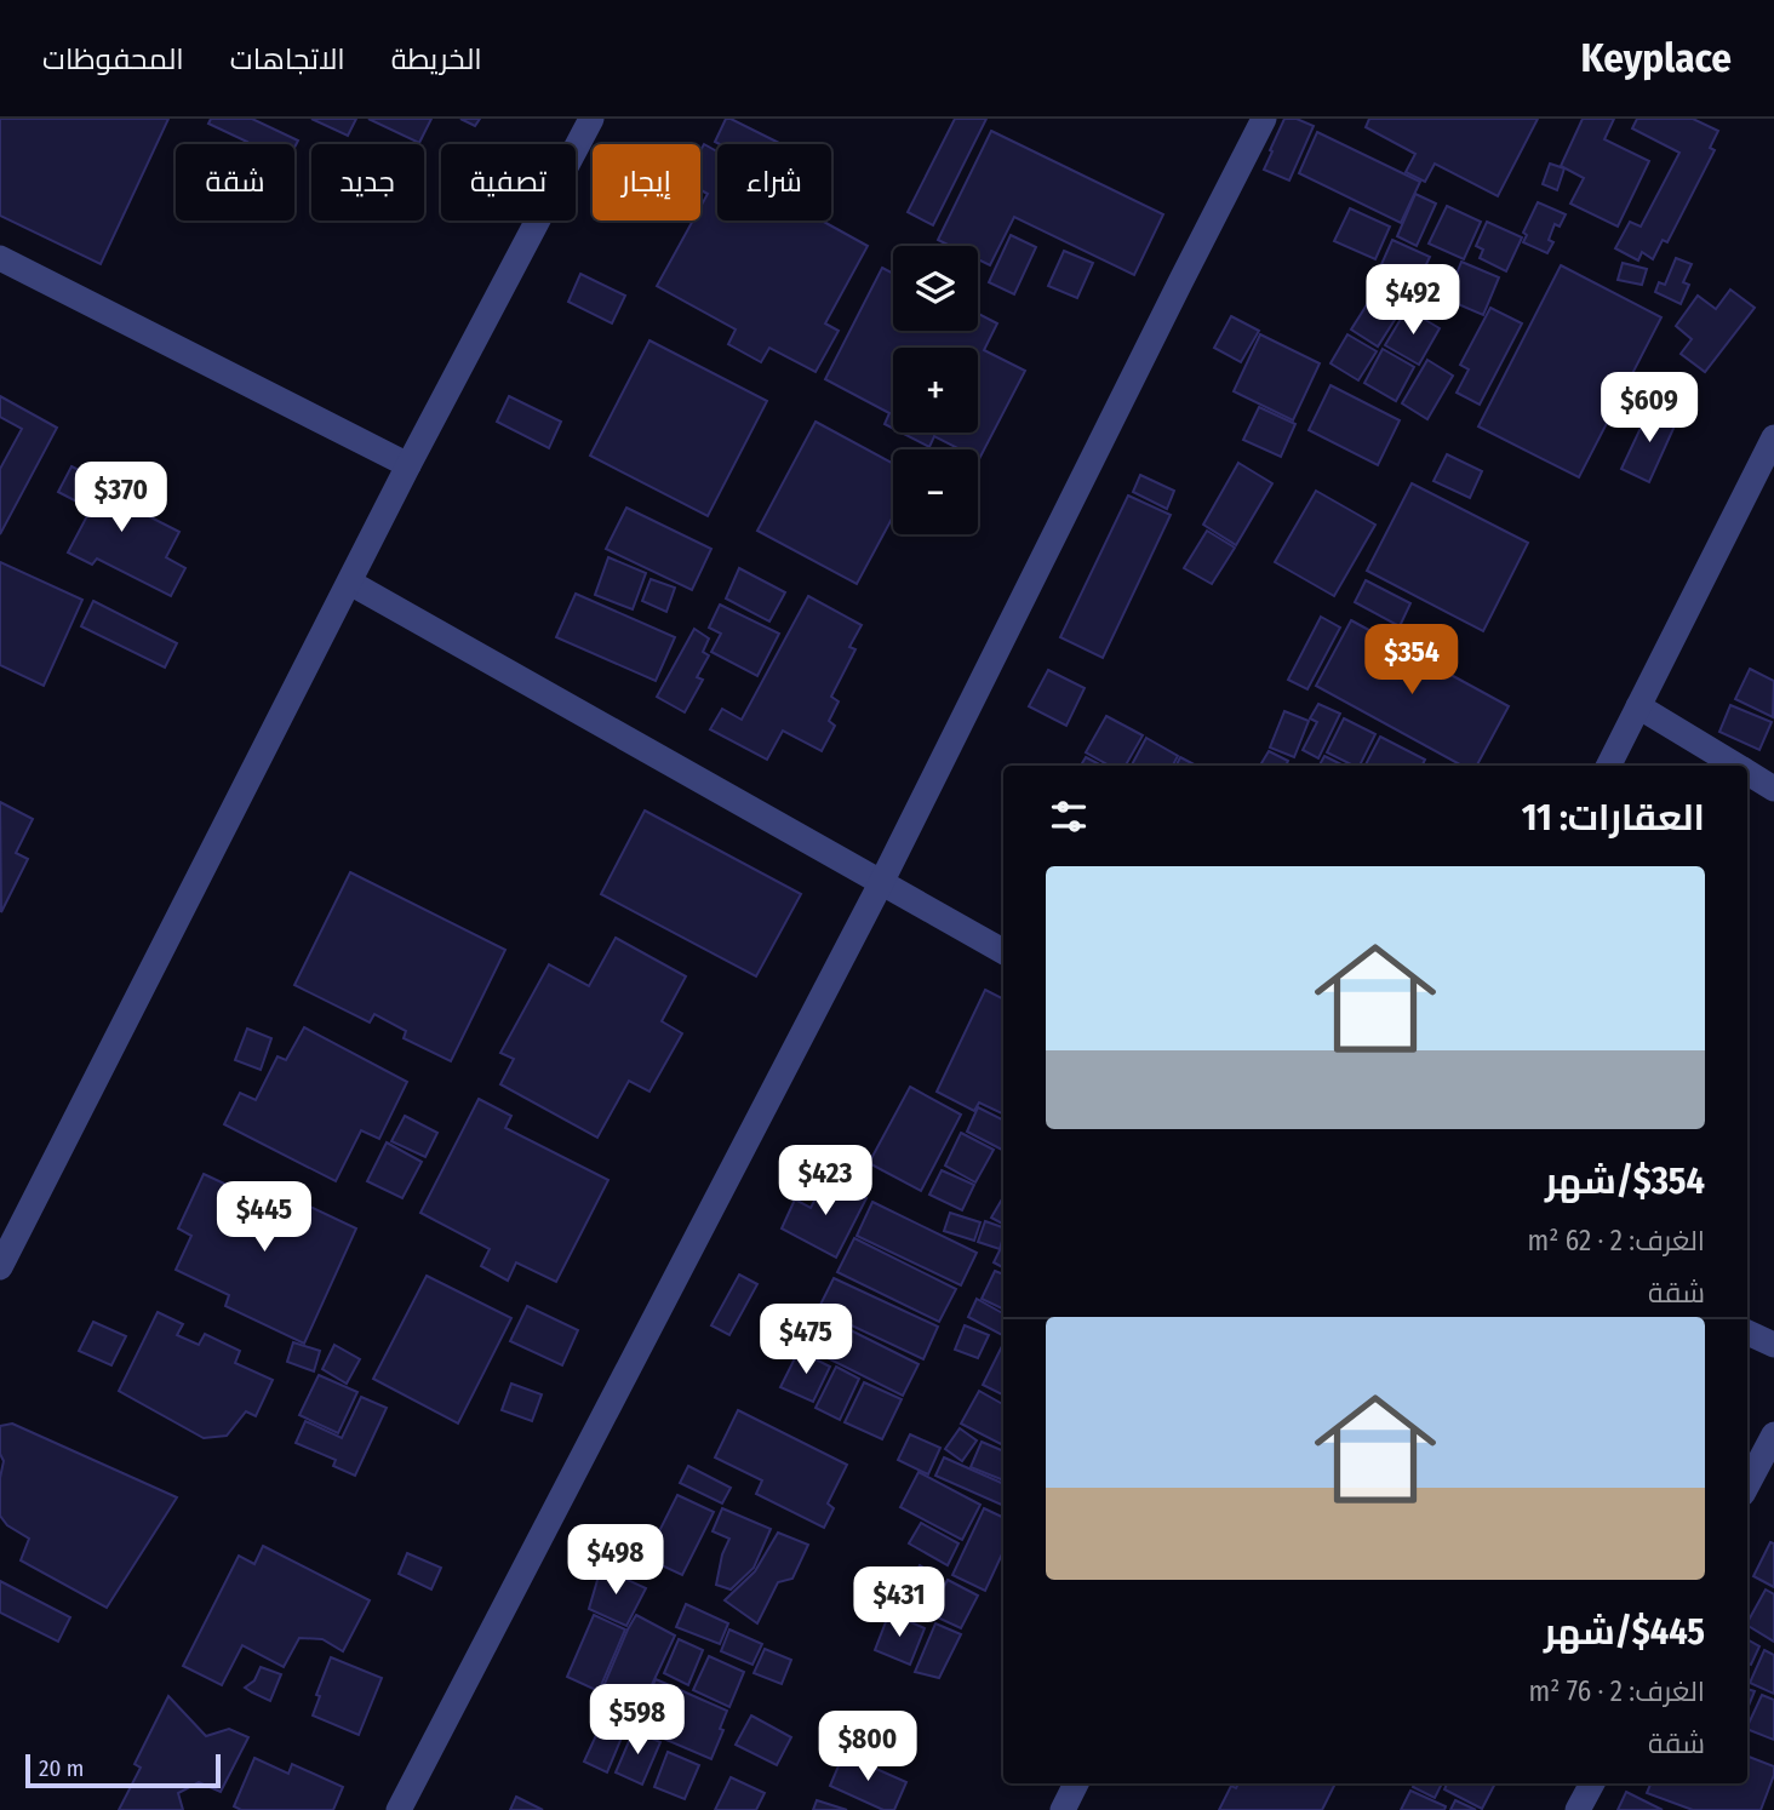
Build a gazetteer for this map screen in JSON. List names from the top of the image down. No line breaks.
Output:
{"scale_bar":"20 m","page":{"header":"Keyplace","nav":["الخريطة","الاتجاهات","المحفوظات"],"chip":["شراء","إيجار","تصفية","جديد","شقة"],"map_buttons":["+","−"],"price":["$492","$609","$370","$354","$423","$445","$475","$498","$431","$598","$800"],"heading":"العقارات: 11","list":[{"name":"$354/شهر","note":"الغرف: 2 · 62 m² · شقة"},{"name":"$445/شهر","note":"الغرف: 2 · 76 m² · شقة"}],"scale":"20 m"}}
